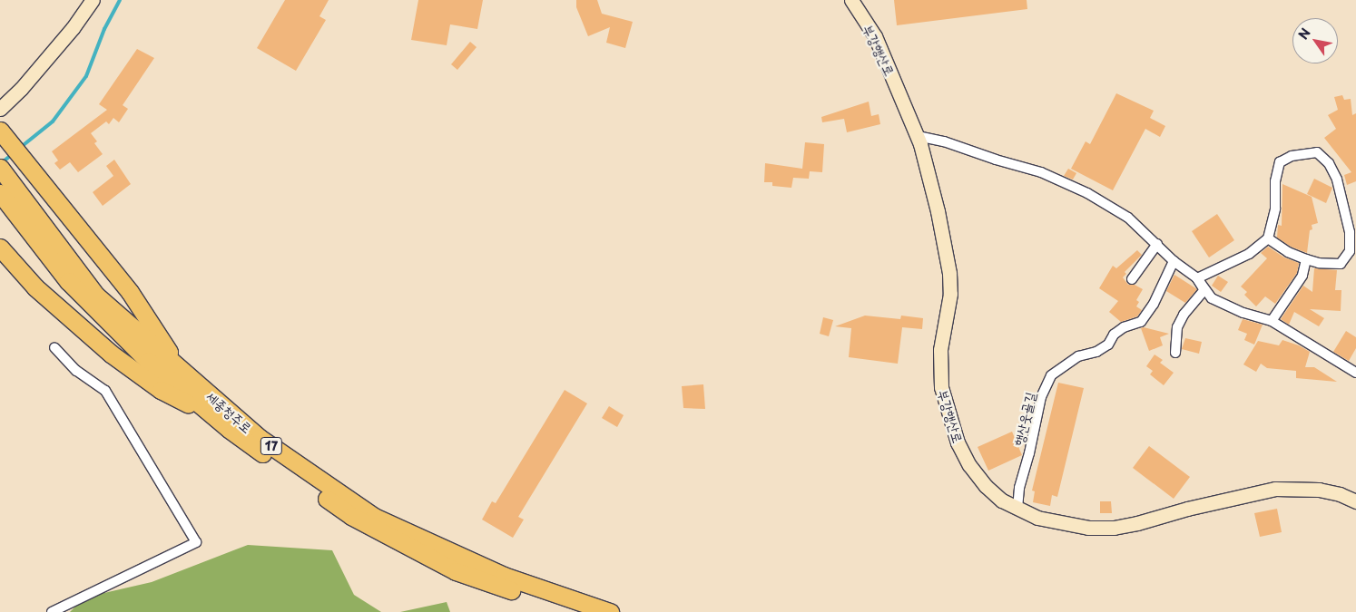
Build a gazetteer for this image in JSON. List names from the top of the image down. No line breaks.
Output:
{"streets":{"highway":["세종청주로","17"],"street":["부강행산로","행산웃골길"]},"crossings":[["부강행산로","행산웃골길"]],"north":"top left"}
